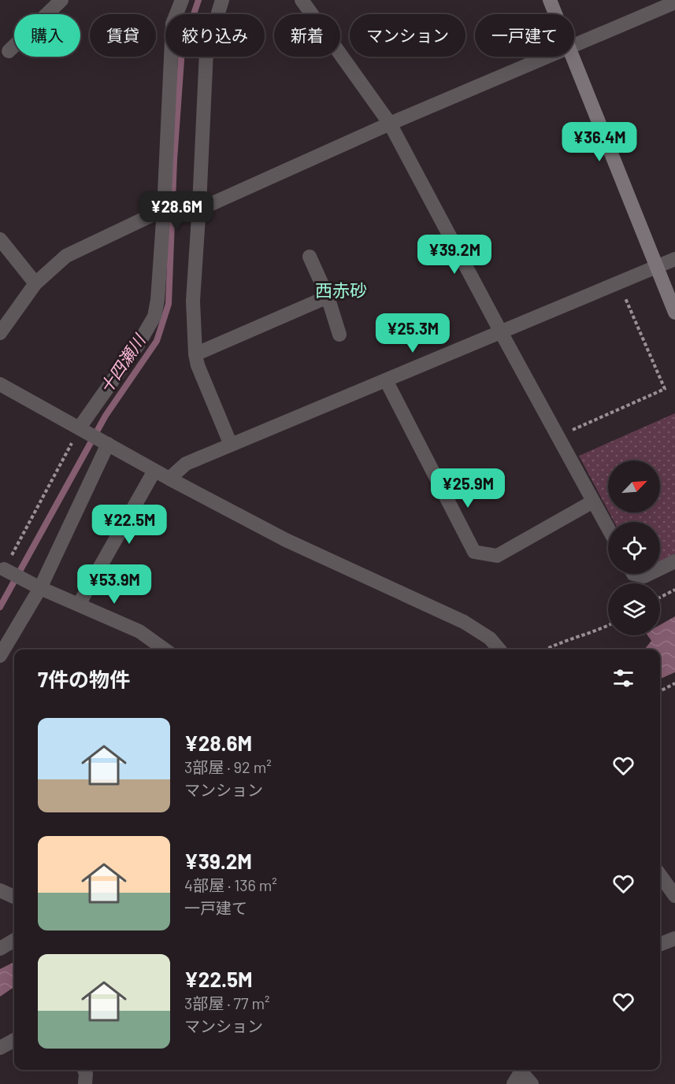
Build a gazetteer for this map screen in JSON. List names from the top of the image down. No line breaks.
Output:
{"districts":["西赤砂"],"water":["十四瀬川"],"north":"top right","page":{"chip":["購入","賃貸","絞り込み","新着","マンション","一戸建て"],"price":["¥36.4M","¥28.6M","¥39.2M","¥25.3M","¥25.9M","¥22.5M","¥53.9M"],"heading":"7件の物件","list":[{"name":"¥28.6M","note":"3部屋 · 92 m² · マンション"},{"name":"¥39.2M","note":"4部屋 · 136 m² · 一戸建て"},{"name":"¥22.5M","note":"3部屋 · 77 m² · マンション"}]}}
